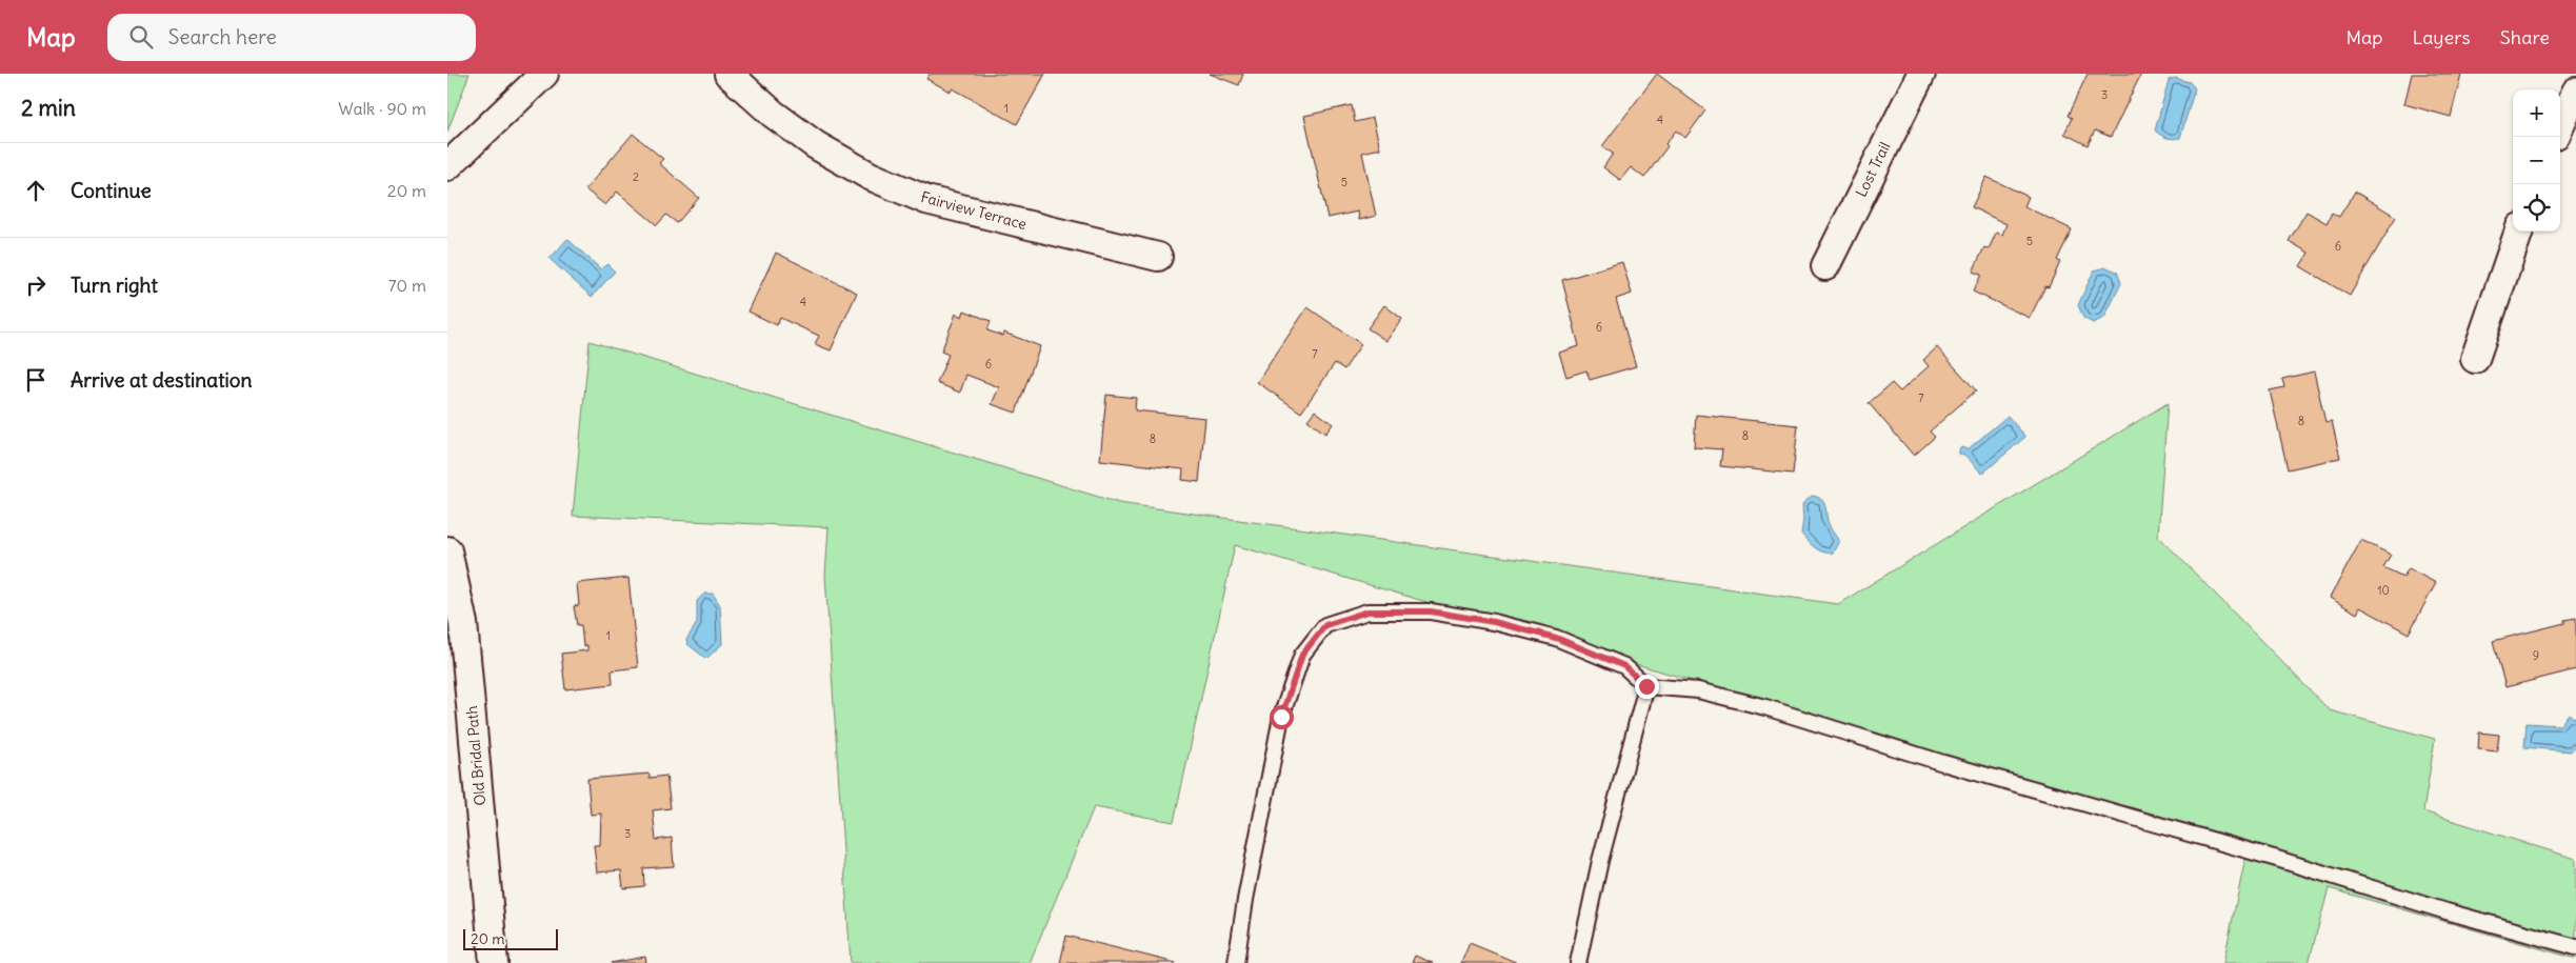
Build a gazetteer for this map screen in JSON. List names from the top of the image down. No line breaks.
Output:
{"streets":{"street":["Lost Trail","Fairview Terrace","Old Bridal Path"]},"house_numbers":["3","1","4","2","5","5","6","4","6","7","6","7","8","8","8","10","1","9","3"],"scale_bar":"20 m","page":{"header":"Map","search":"Search here","nav":["Map","Layers","Share"],"heading":["2 min","Walk · 90 m"],"map_buttons":["+","−"],"list":[["Continue","20 m"],["Turn right","70 m"],"Arrive at destination"],"scale":"20 m"}}
